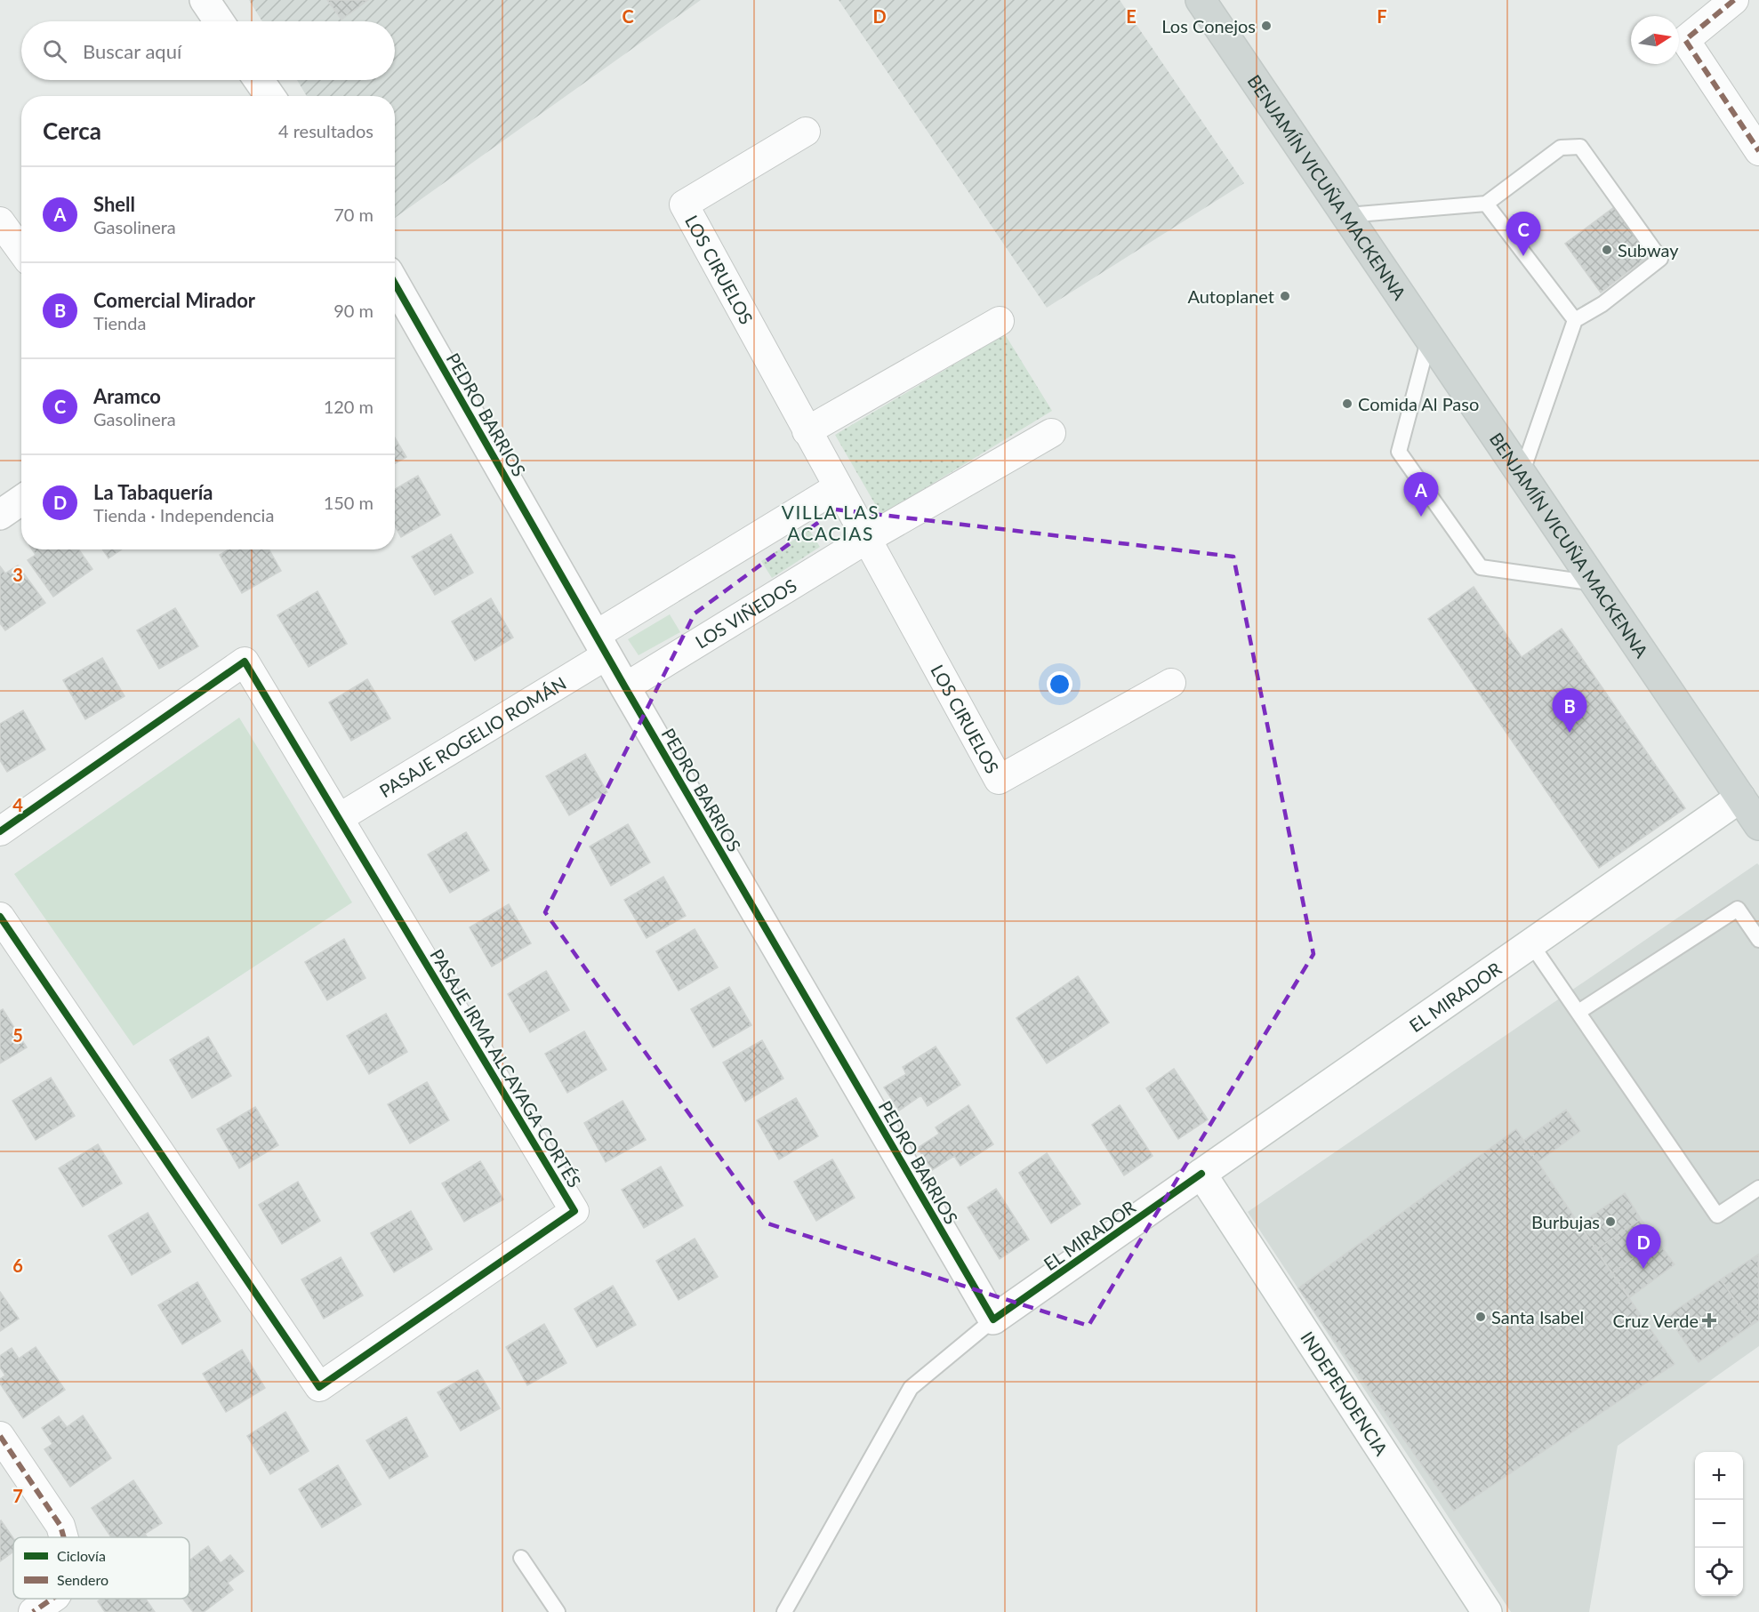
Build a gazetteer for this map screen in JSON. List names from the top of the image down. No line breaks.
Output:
{"streets":{"main road":["BENJAMÍN VICUÑA MACKENNA"],"street":["LOS CIRUELOS","PEDRO BARRIOS","LOS VIÑEDOS","PASAJE ROGELIO ROMÁN","EL MIRADOR","PASAJE IRMA ALCAYAGA CORTÉS","INDEPENDENCIA"]},"crossings":[["BENJAMÍN VICUÑA MACKENNA","EL MIRADOR"],["LOS CIRUELOS","LOS VIÑEDOS"],["PEDRO BARRIOS","LOS VIÑEDOS"],["PEDRO BARRIOS","PASAJE ROGELIO ROMÁN"],["PEDRO BARRIOS","EL MIRADOR"],["PASAJE ROGELIO ROMÁN","PASAJE IRMA ALCAYAGA CORTÉS"],["EL MIRADOR","INDEPENDENCIA"]],"districts":["VILLA LAS ACACIAS"],"places":{"other":["Los Conejos","Subway","Autoplanet","Comida Al Paso","Burbujas","Santa Isabel"],"health":["Cruz Verde"]},"legend":["Ciclovía","Sendero"],"north":"right","page":{"search":"Buscar aquí","heading":["Cerca","4 resultados"],"list":[{"mark":"A","name":"Shell","note":"Gasolinera","value":"70 m"},{"mark":"B","name":"Comercial Mirador","note":"Tienda","value":"90 m"},{"mark":"C","name":"Aramco","note":"Gasolinera","value":"120 m"},{"mark":"D","name":"La Tabaquería","note":"Tienda · Independencia","value":"150 m"}],"pins":["C","A","B","D"],"map_buttons":["+","−"]},"grid":{"columns":["C","D","E","F"],"rows":["3","4","5","6","7"]}}
